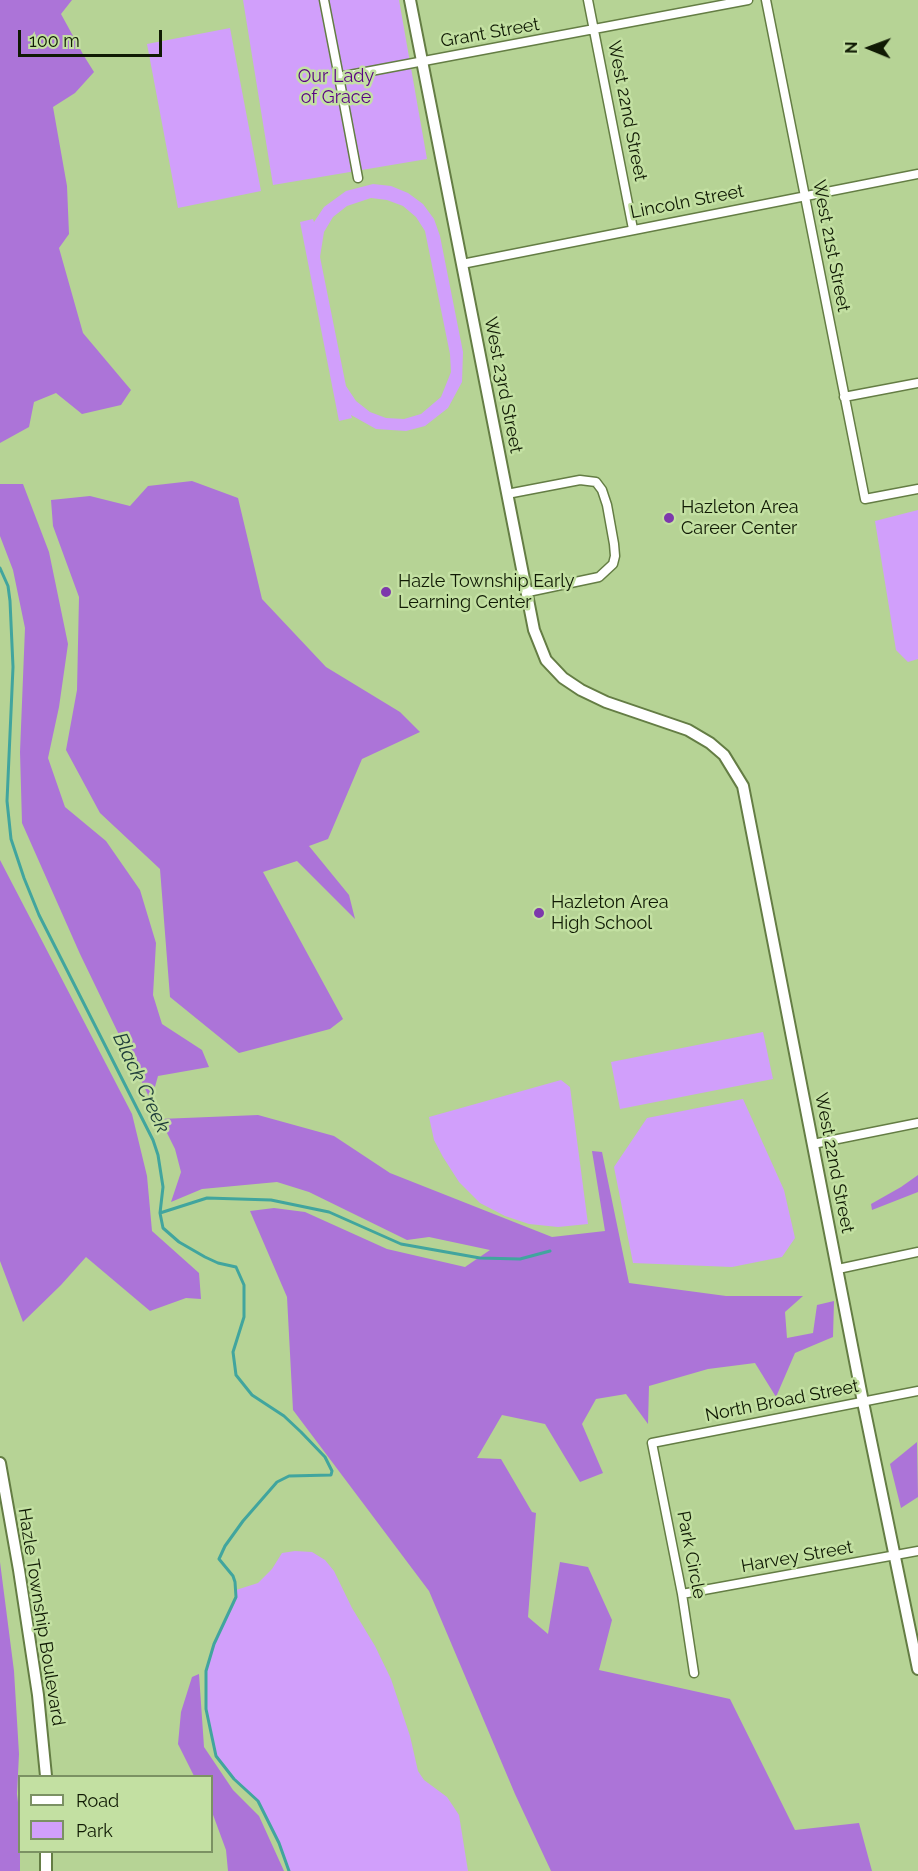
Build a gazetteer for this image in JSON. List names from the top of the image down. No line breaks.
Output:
{"streets":{"street":["Grant Street","West 22nd Street","Lincoln Street","West 21st Street","West 23rd Street","North Broad Street","Park Circle","Harvey Street","Hazle Township Boulevard"]},"crossings":[["Grant Street","West 22nd Street"],["Grant Street","West 23rd Street"],["West 22nd Street","Lincoln Street"],["West 22nd Street","West 23rd Street"],["West 22nd Street","North Broad Street"],["West 22nd Street","Harvey Street"],["Lincoln Street","West 21st Street"],["Lincoln Street","West 23rd Street"],["North Broad Street","Park Circle"],["Park Circle","Harvey Street"]],"water":["Black Creek"],"parks":["Our Lady of Grace"],"places":["Hazleton Area Career Center","Hazle Township Early Learning Center","Hazleton Area High School"],"legend":["Road","Park"],"scale_bar":"100 m","north":"left"}
